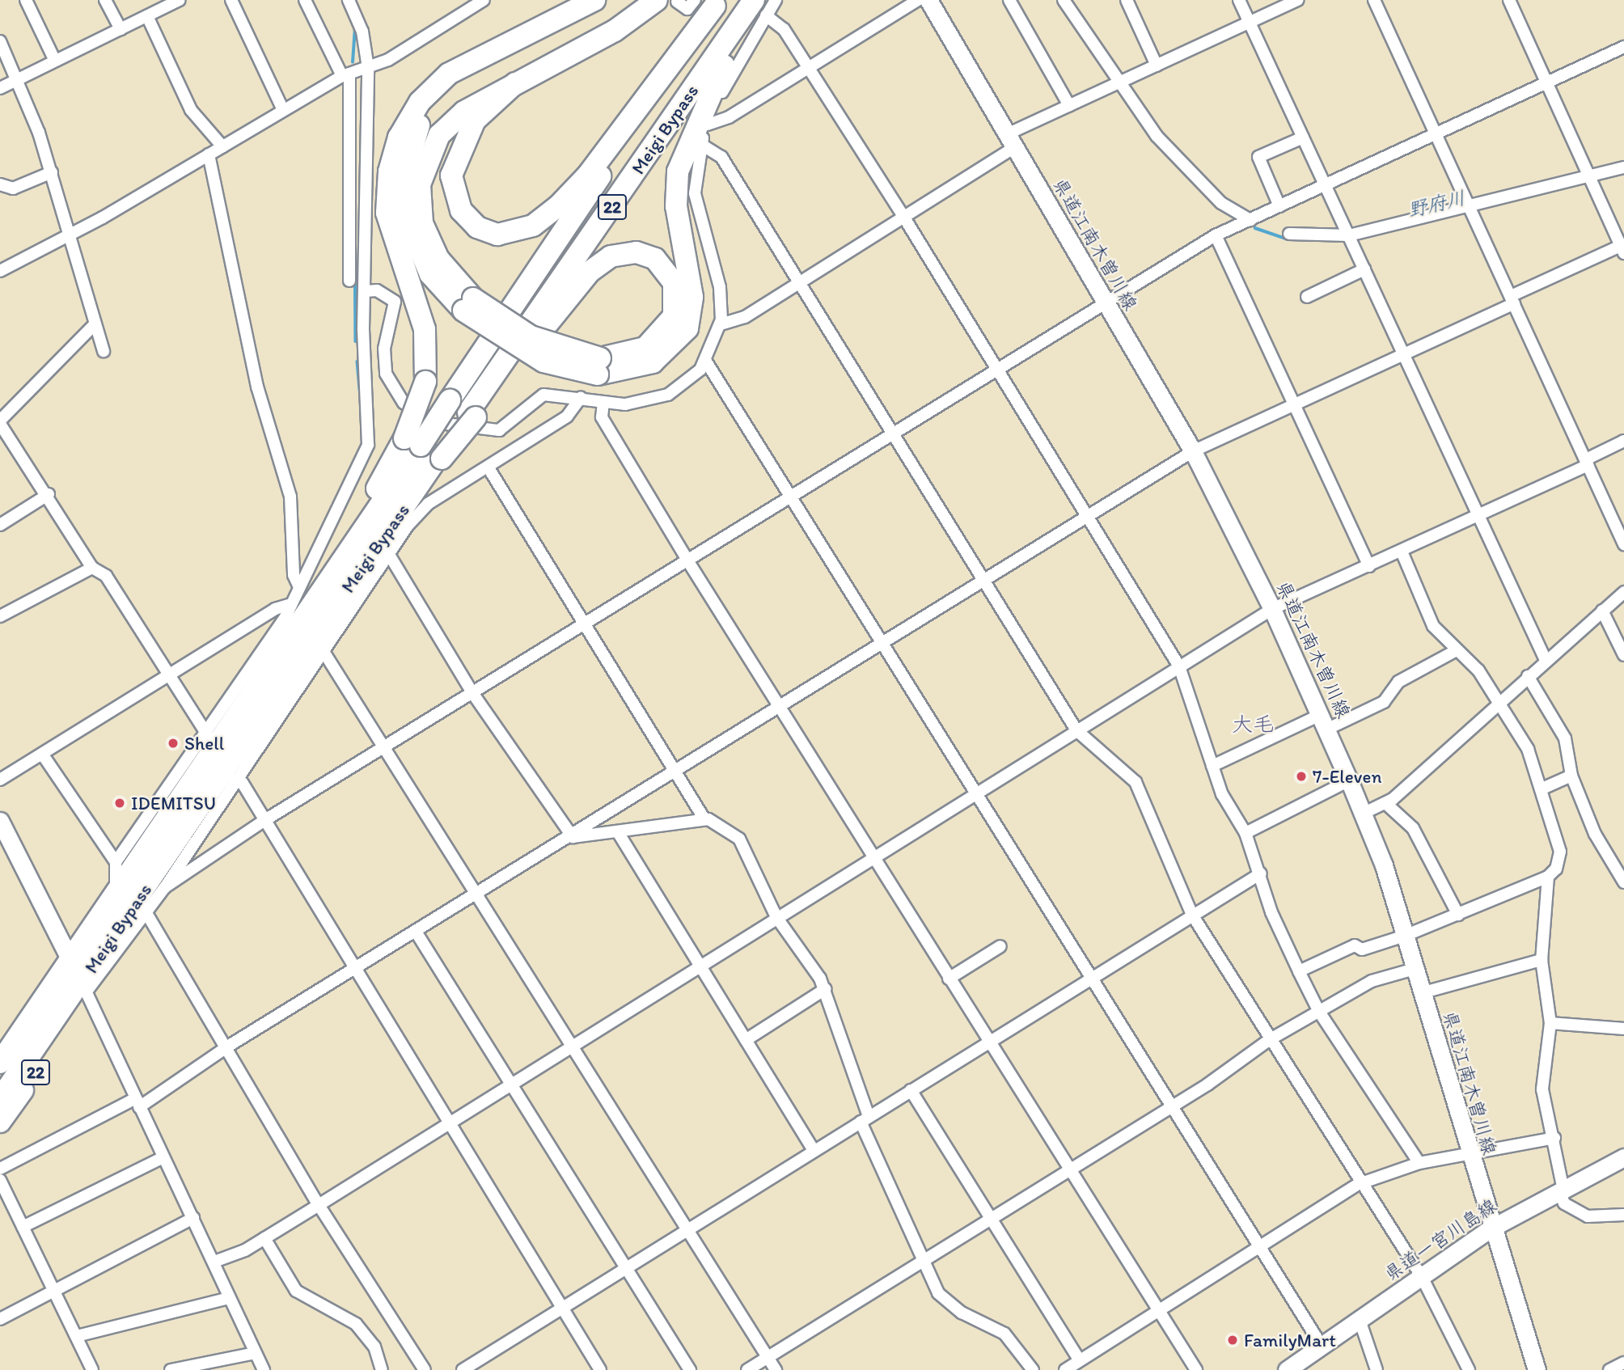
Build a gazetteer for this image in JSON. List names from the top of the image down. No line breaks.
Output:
{"streets":{"highway":["Meigi Bypass","22"],"main road":["県道江南木曽川線","県道一宮川島線"]},"crossings":[["Meigi Bypass","22"],["県道江南木曽川線","県道一宮川島線"]],"districts":["大毛"],"water":["野府川"],"places":["Shell","7-Eleven","IDEMITSU","FamilyMart"]}
